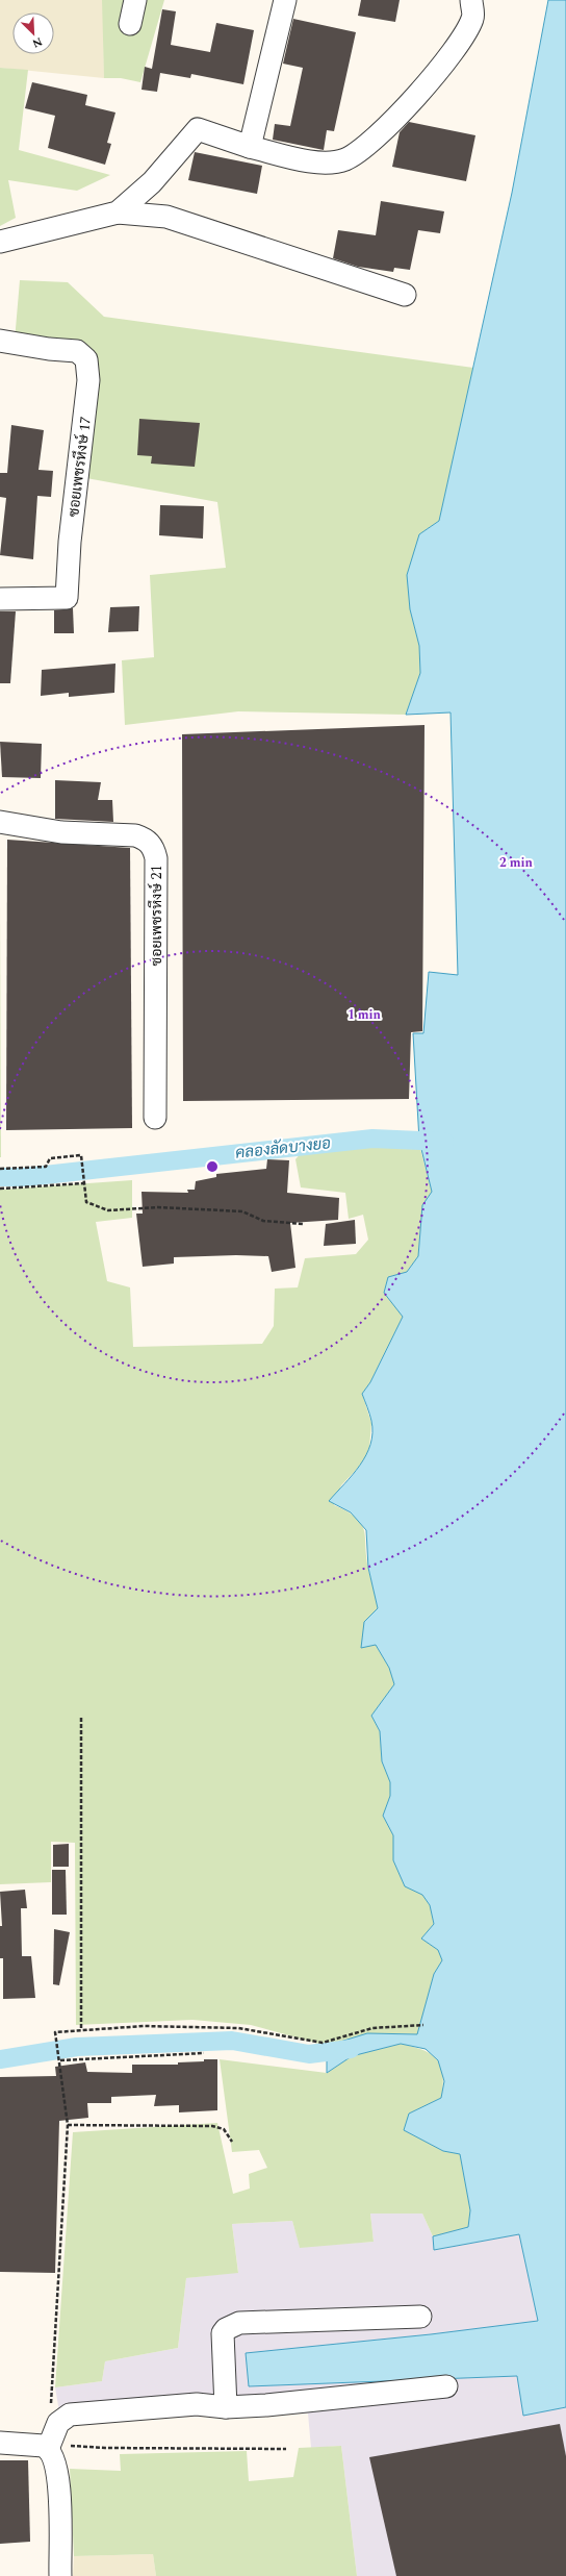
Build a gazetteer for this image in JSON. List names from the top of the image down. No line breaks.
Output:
{"streets":{"street":["ซอยเพชรหึงษ์ 17","ซอยเพชรหึงษ์ 21"]},"water":["คลองลัดบางยอ"],"north":"bottom right","rings":["2 min","1 min"]}
